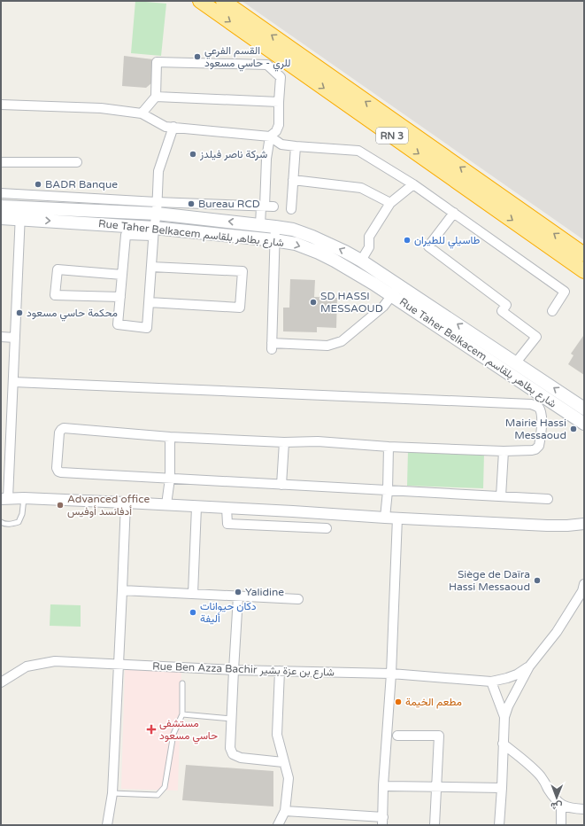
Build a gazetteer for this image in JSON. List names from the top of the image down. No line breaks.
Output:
{"streets":{"highway":["RN 3"],"main road":["Rue Taher Belkacem شارع بطاهر بلقاسم"],"street":["Rue Ben Azza Bachir شارع بن عزة بشير"]},"places":{"other":["القسم الفرعي للري - حاسي مسعود","شركة ناصر فيلدز","BADR Banque","Bureau RCD","طاسيلي للطيران","SD HASSI MESSAOUD","محكمة حاسي مسعود","Mairie Hassi Messaoud","Advanced office أدفانسد أوفيس","Siège de Daïra Hassi Messaoud","Yalidine","دكان حيوانات أليفة","مطعم الخيمة"],"health":["مستشفى حاسي مسعود"]},"north":"bottom"}
